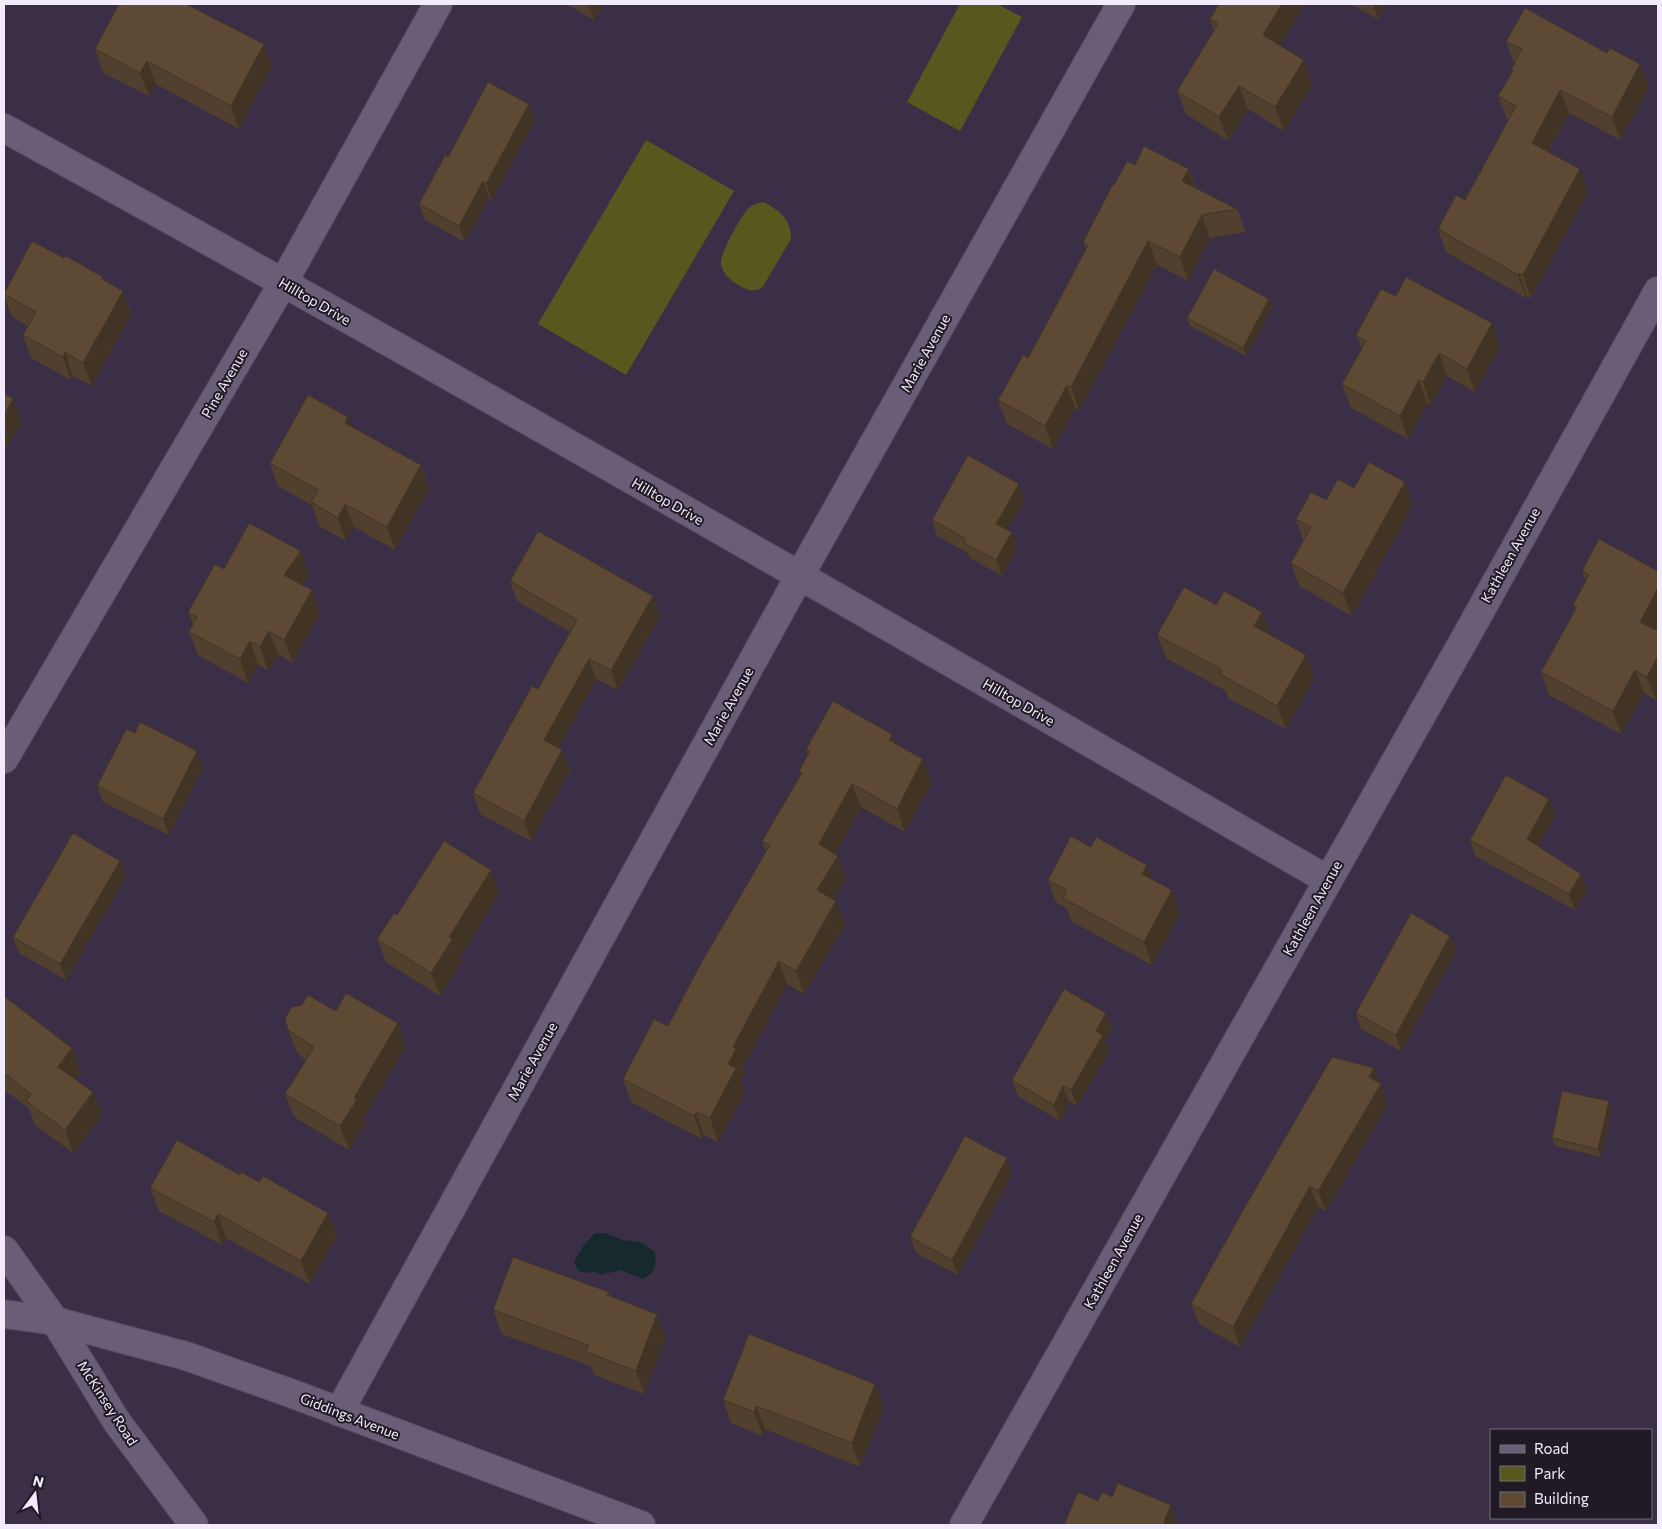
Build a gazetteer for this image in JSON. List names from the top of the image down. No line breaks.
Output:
{"streets":{"street":["Hilltop Drive","Marie Avenue","Pine Avenue","Kathleen Avenue","McKinsey Road","Giddings Avenue"]},"crossings":[["Hilltop Drive","Marie Avenue"],["Hilltop Drive","Pine Avenue"],["Hilltop Drive","Kathleen Avenue"],["Marie Avenue","Giddings Avenue"],["McKinsey Road","Giddings Avenue"]],"legend":["Road","Park","Building"],"north":"top"}
